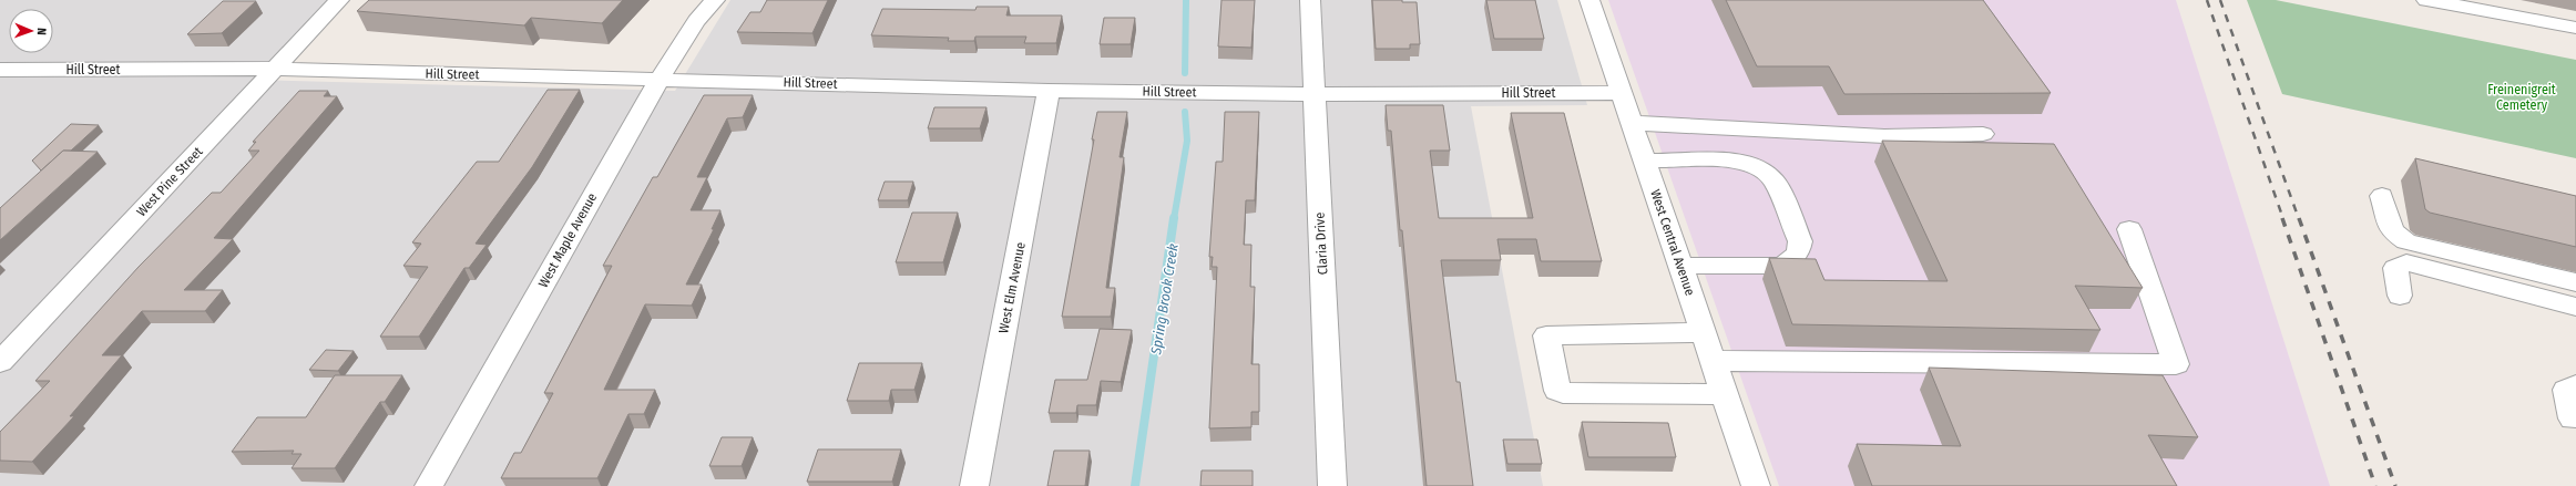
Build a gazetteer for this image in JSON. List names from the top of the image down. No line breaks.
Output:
{"streets":{"street":["Hill Street","West Pine Street","West Maple Avenue","West Central Avenue","Claria Drive","West Elm Avenue"]},"crossings":[["Hill Street","West Pine Street"],["Hill Street","West Maple Avenue"],["Hill Street","West Central Avenue"],["Hill Street","Claria Drive"],["Hill Street","West Elm Avenue"]],"water":["Spring Brook Creek"],"parks":["Freinenigreit Cemetery"],"north":"right"}
